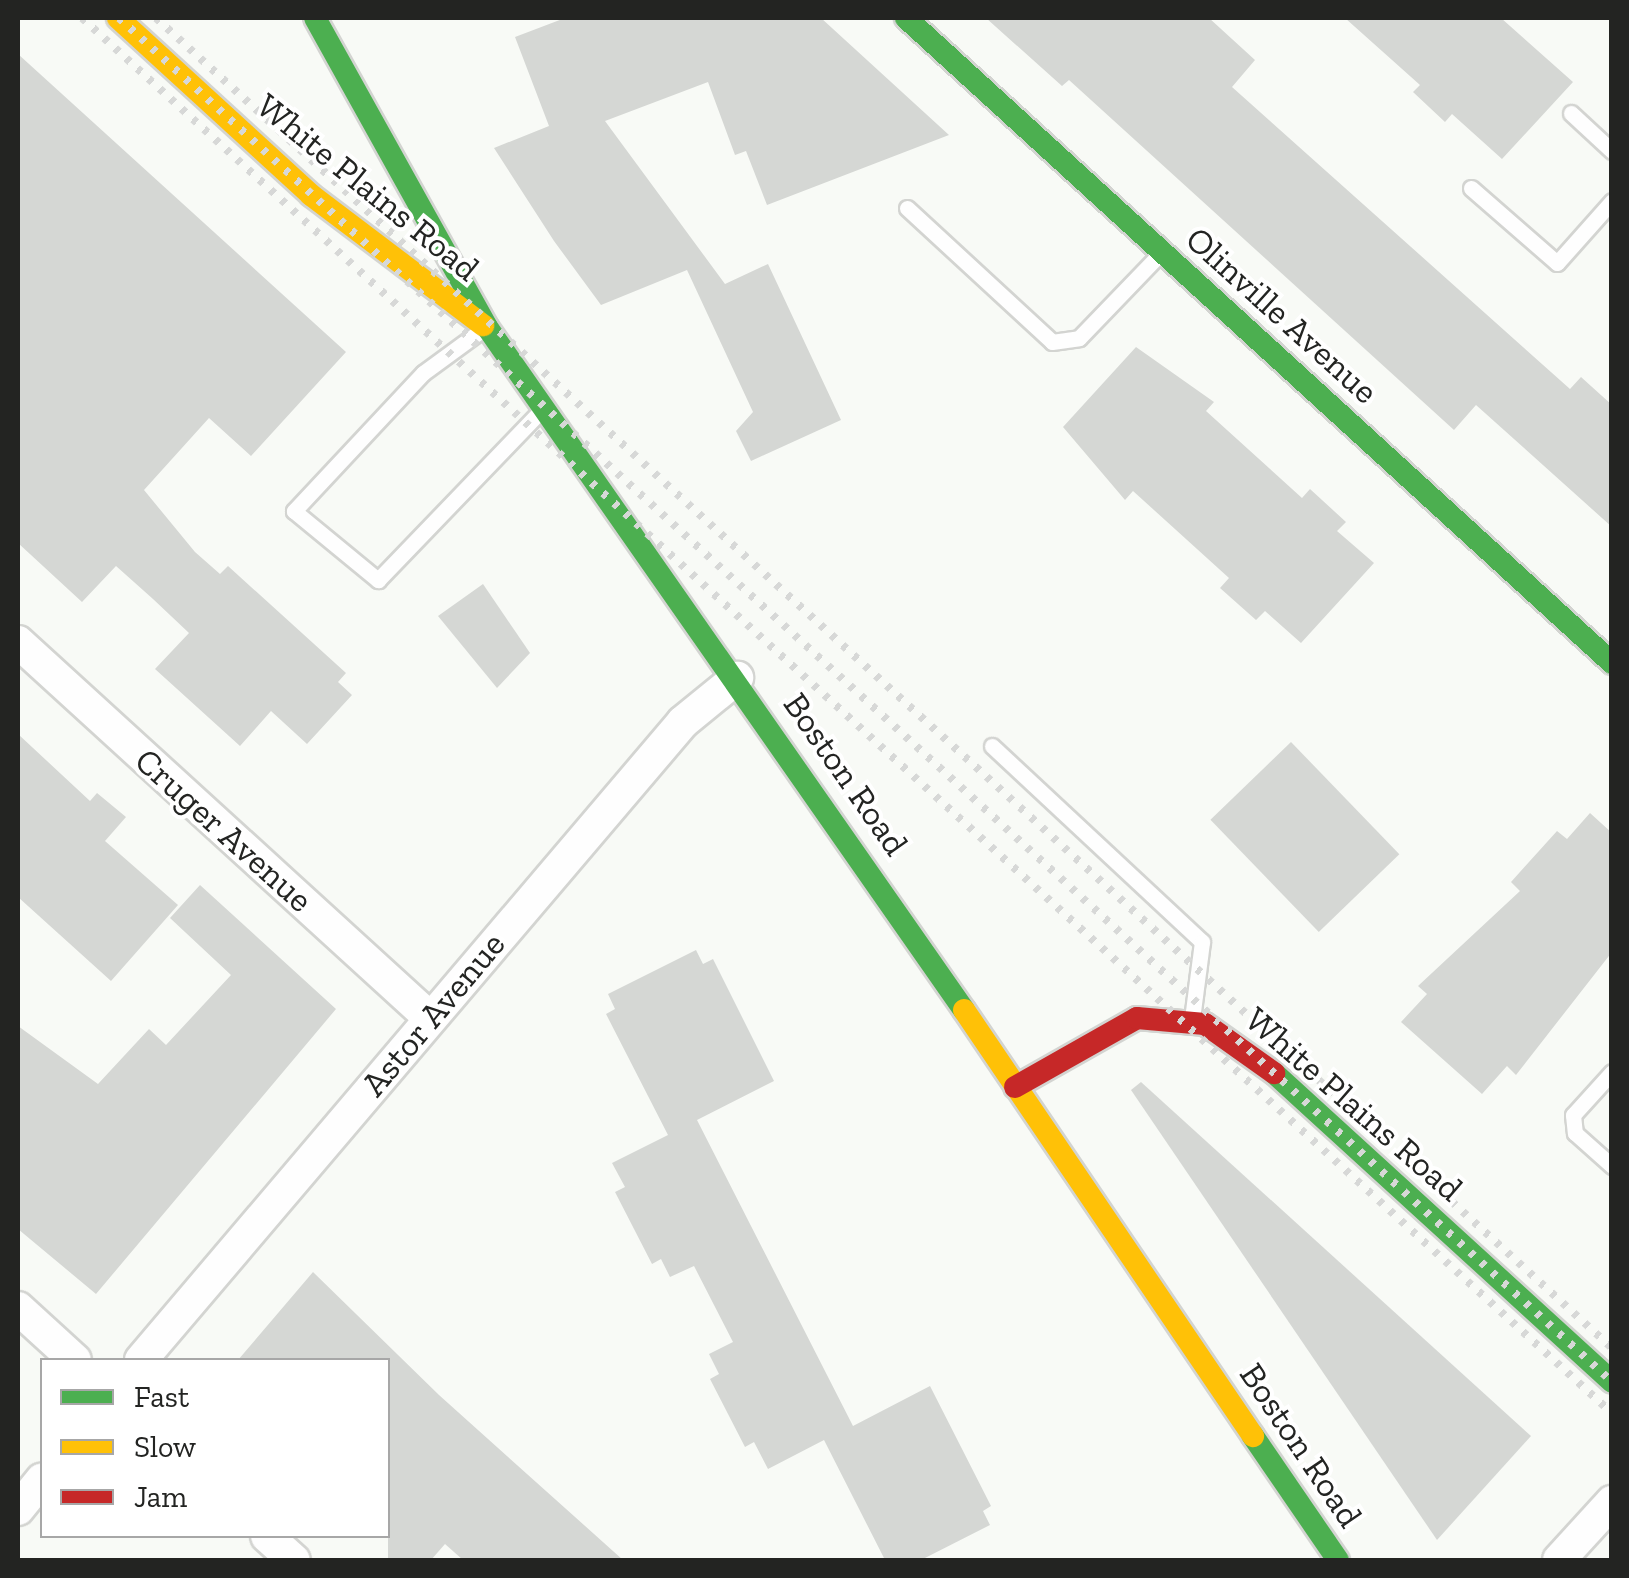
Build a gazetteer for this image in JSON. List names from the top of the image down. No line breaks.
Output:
{"streets":{"main road":["White Plains Road","Olinville Avenue","Boston Road"],"street":["Cruger Avenue","Astor Avenue"]},"crossings":[["White Plains Road","Boston Road"],["Boston Road","Astor Avenue"],["Cruger Avenue","Astor Avenue"]],"legend":["Fast","Slow","Jam"]}
